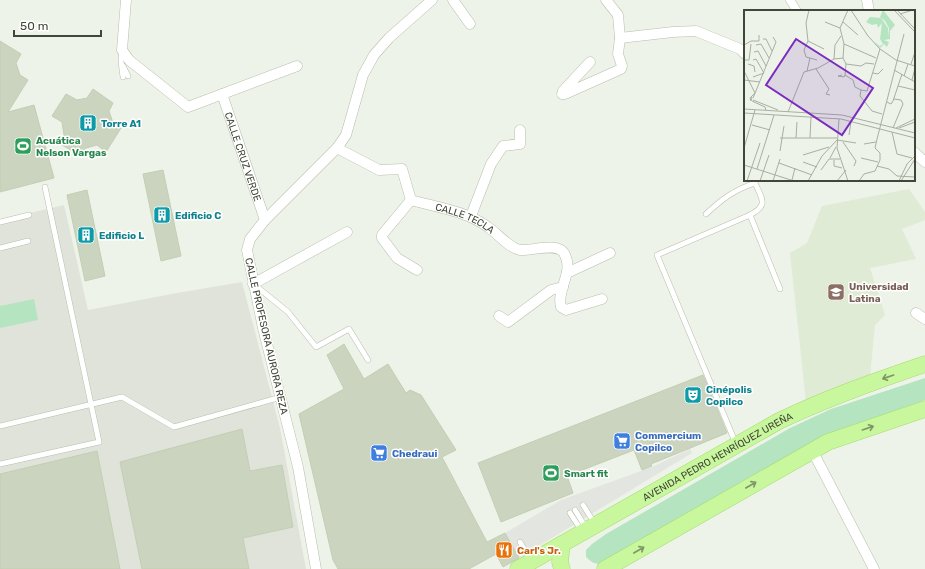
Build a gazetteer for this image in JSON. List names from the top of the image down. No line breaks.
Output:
{"streets":{"main road":["AVENIDA PEDRO HENRÍQUEZ UREÑA"],"street":["CALLE CRUZ VERDE","CALLE TECLA","CALLE PROFESORA AURORA REZA"]},"crossings":[["CALLE CRUZ VERDE","CALLE PROFESORA AURORA REZA"]],"places":{"building":["Torre A1","Edificio C","Edificio L"],"sports":["Acuática Nelson Vargas","Smart fit"],"school or university":["Universidad Latina"],"theatre":["Cinépolis Copilco"],"supermarket":["Commercium Copilco","Chedraui"],"restaurant":["Carl's Jr."]},"scale_bar":"50 m"}
